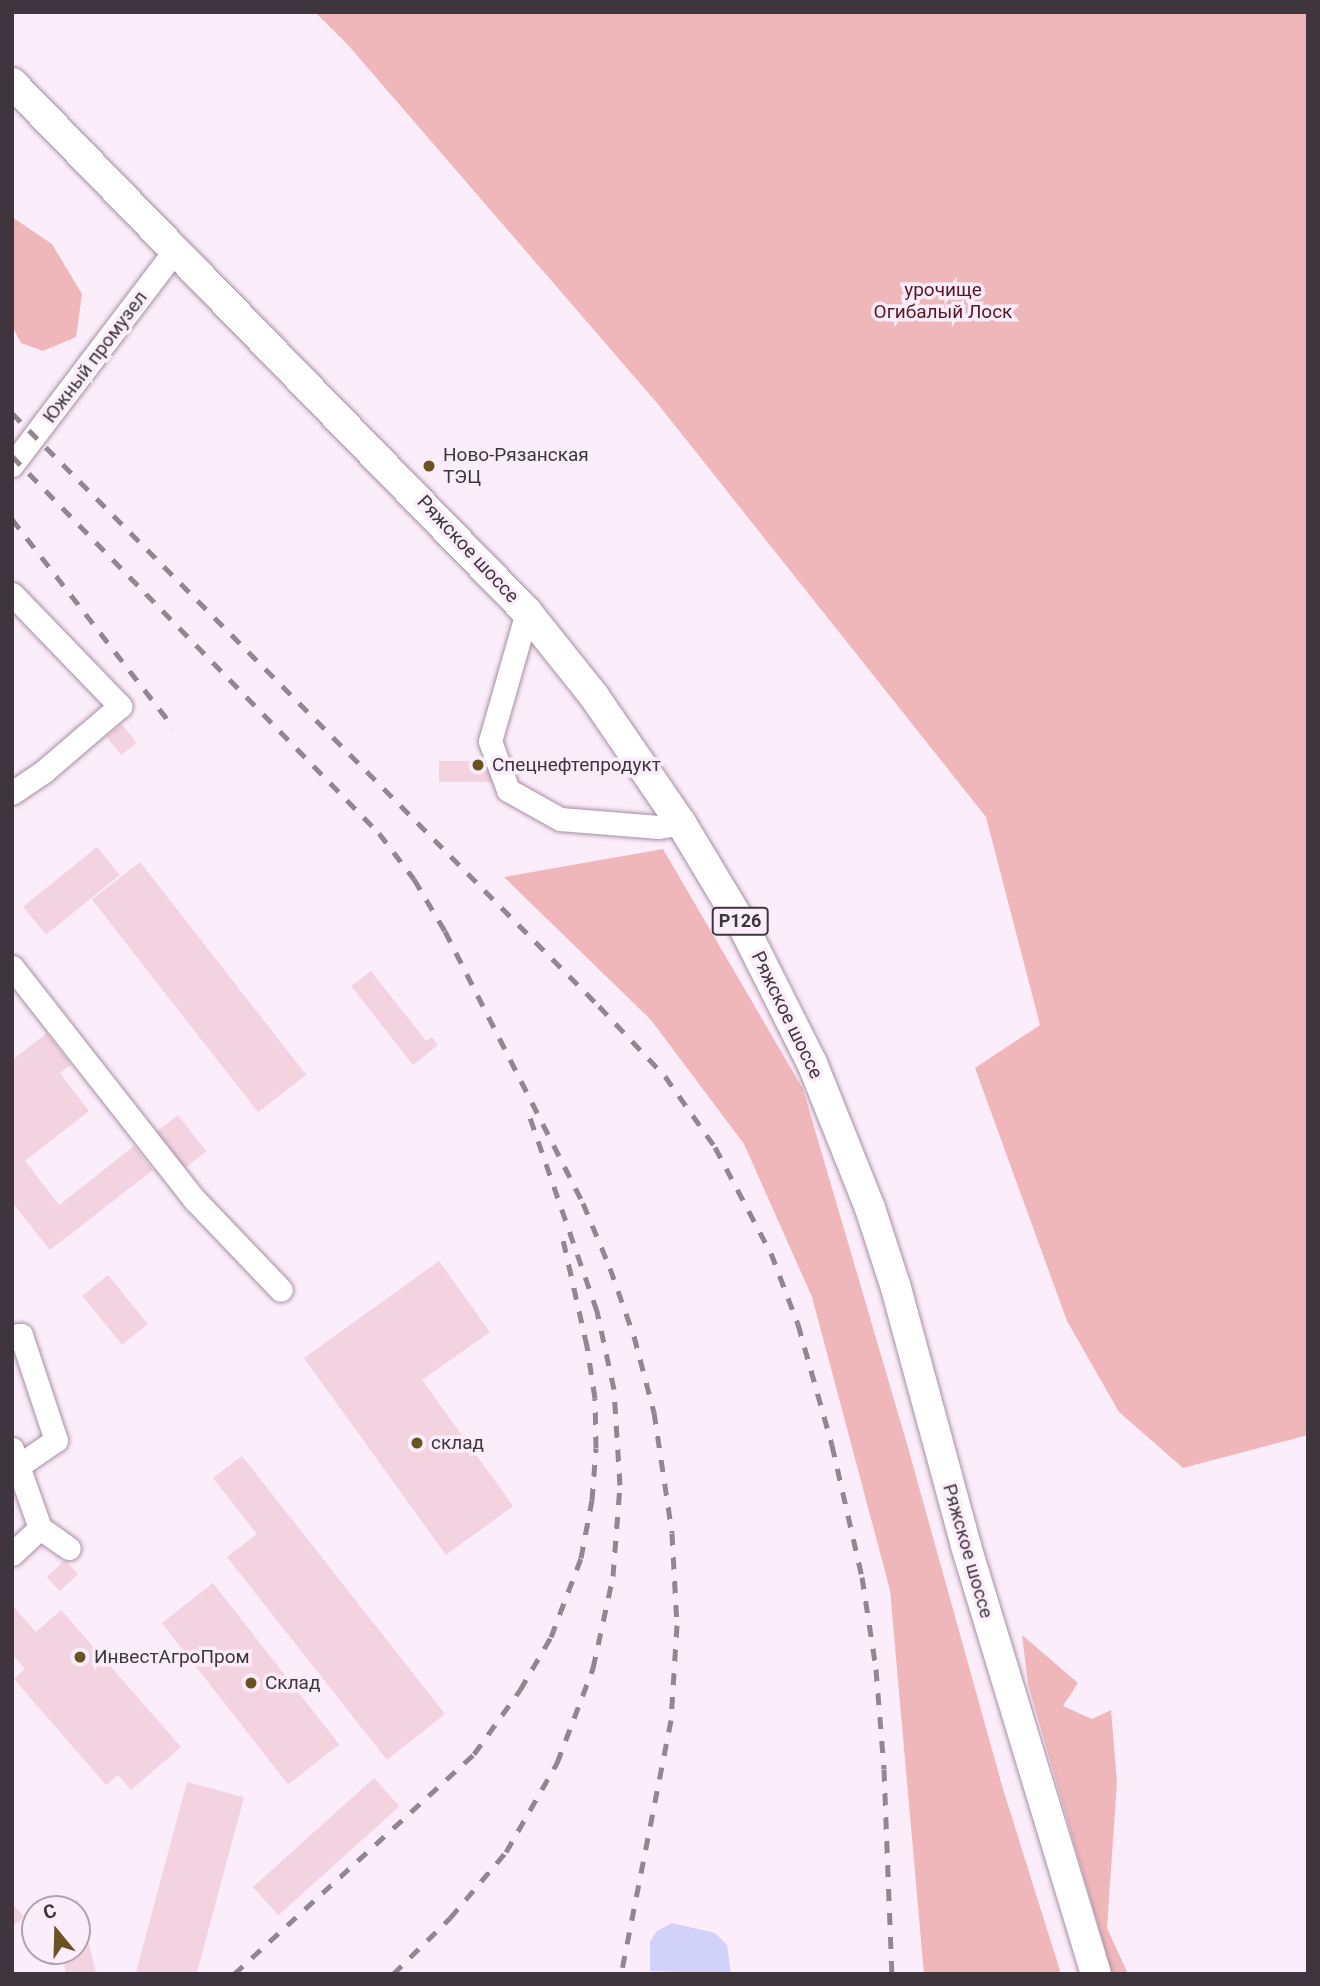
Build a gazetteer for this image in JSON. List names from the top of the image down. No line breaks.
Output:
{"streets":{"main road":["Ряжское шоссе","Р126"],"street":["Южный промузел"]},"crossings":[["Южный промузел","Ряжское шоссе"]],"parks":["урочище Огибалый Лоск"],"places":["Ново-Рязанская ТЭЦ","Спецнефтепродукт","склад","ИнвестАгроПром","Склад"],"north":"top"}
